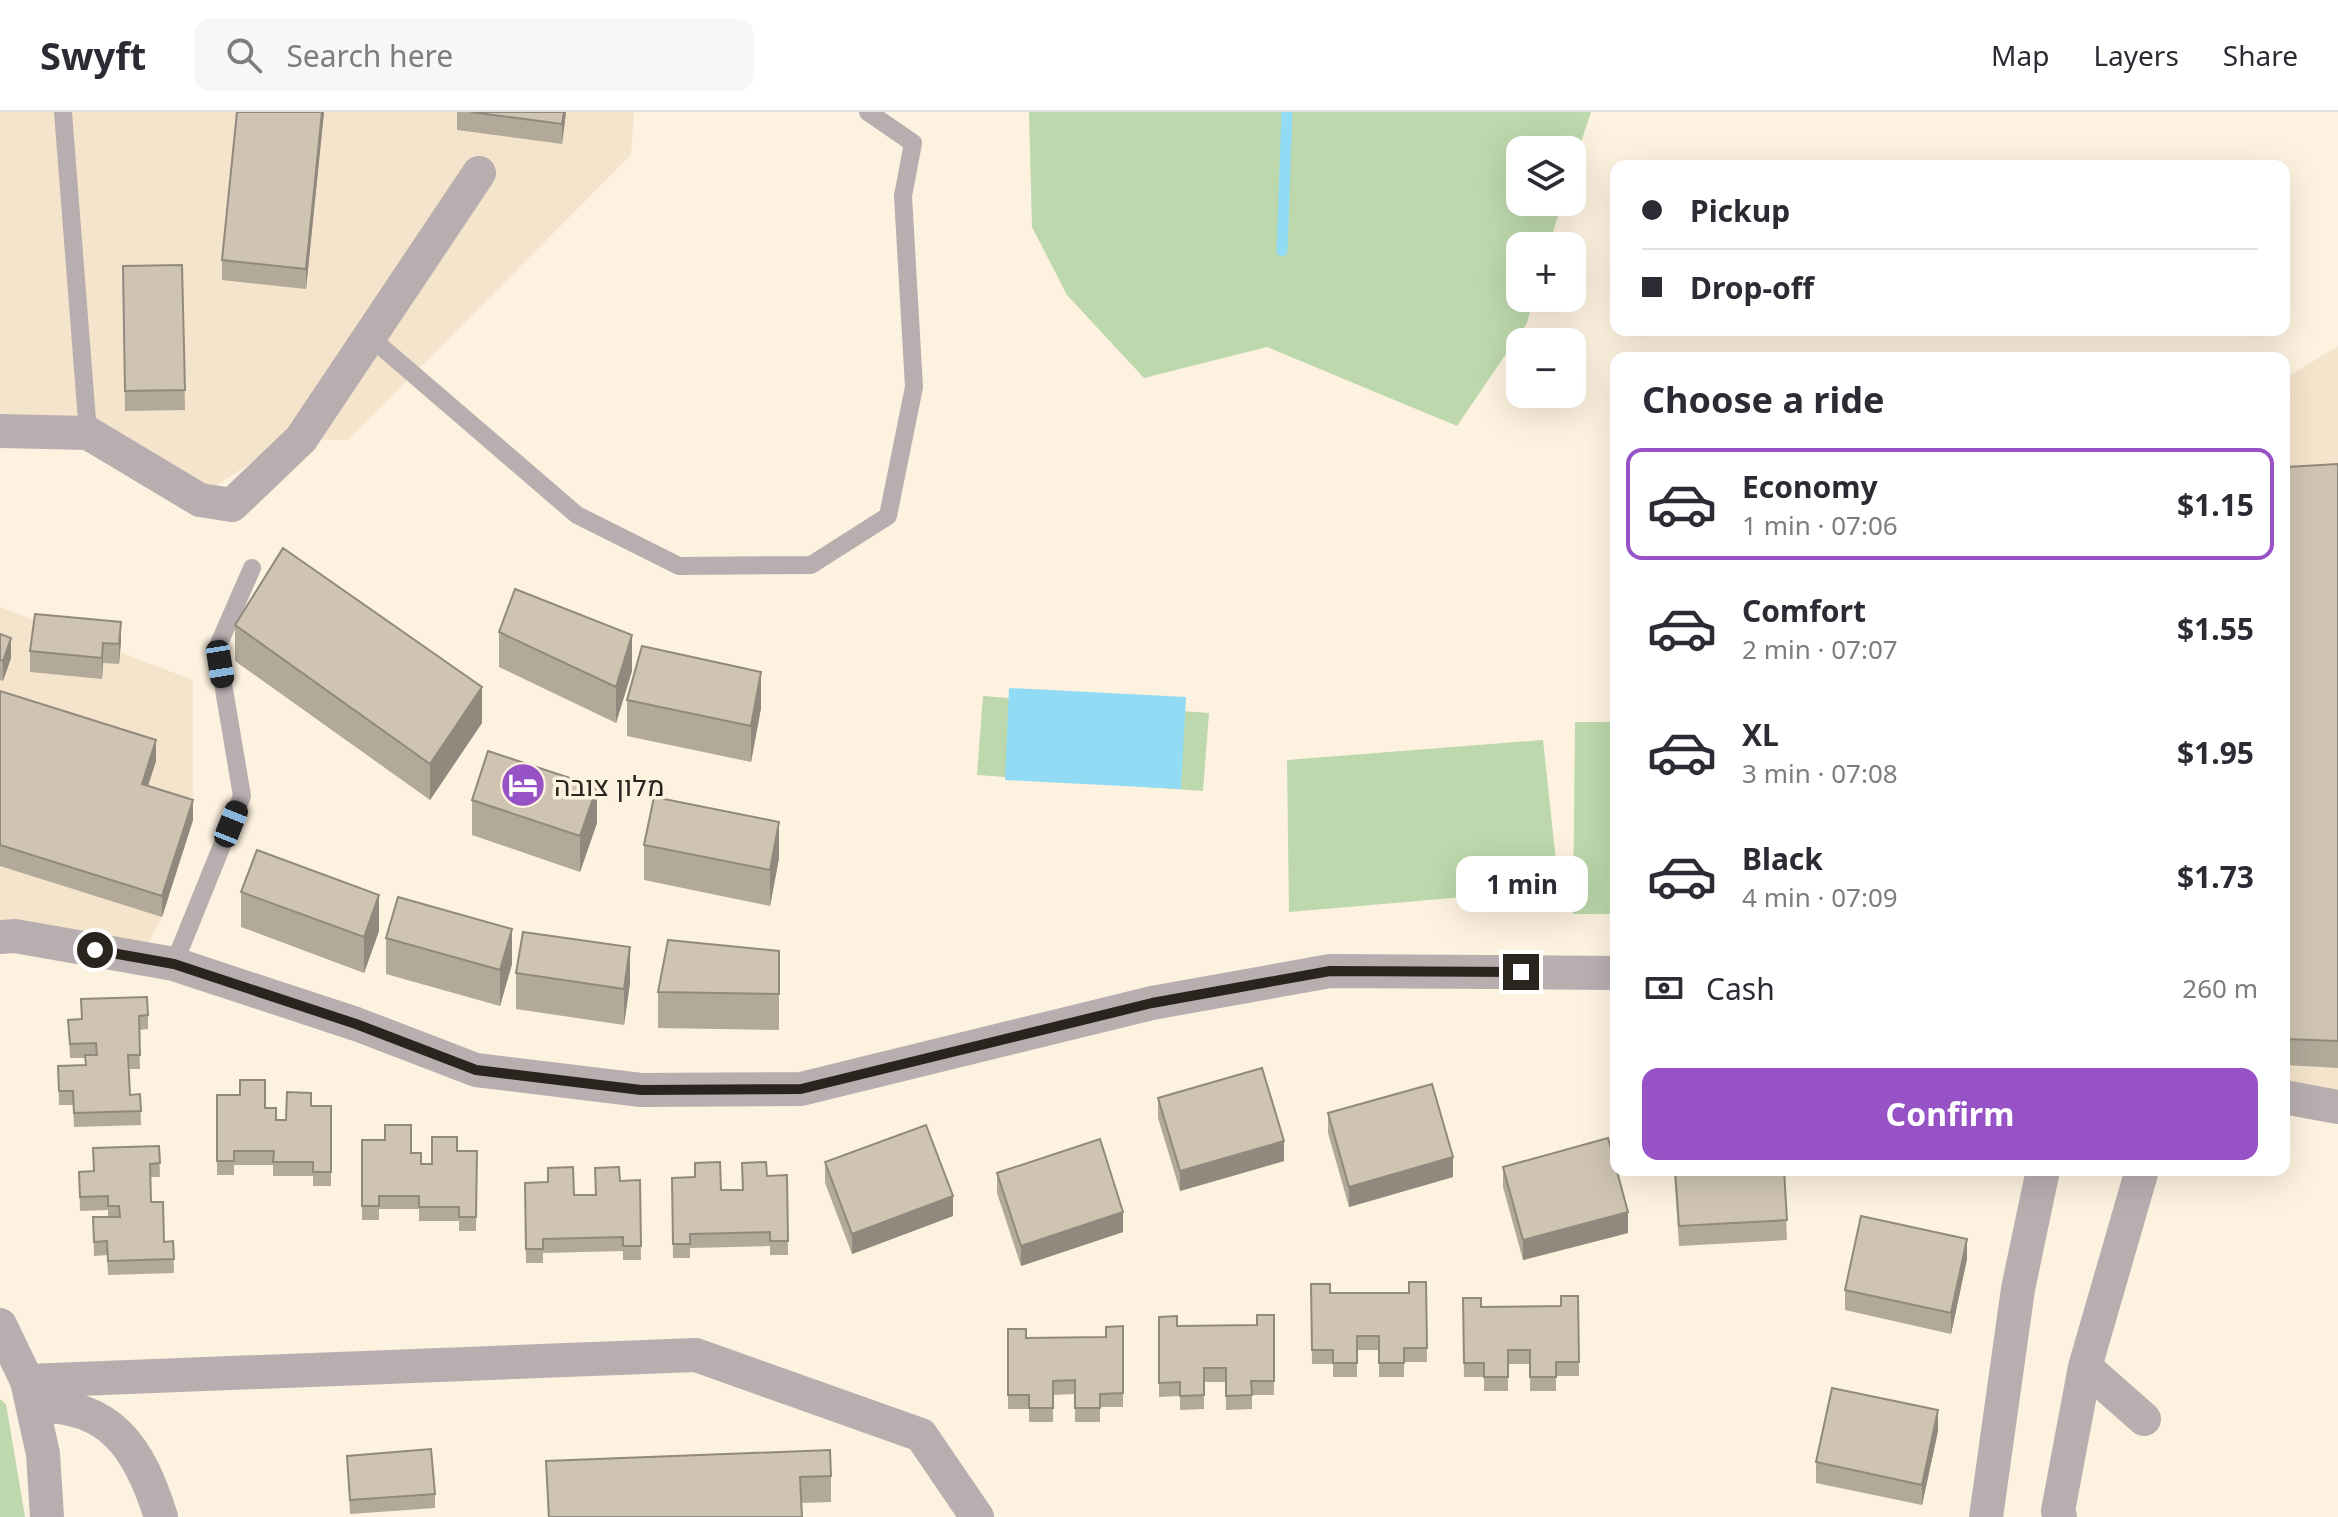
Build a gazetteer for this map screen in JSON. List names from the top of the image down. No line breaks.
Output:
{"places":{"hotel":["מלון צובה"]},"page":{"header":"Swyft","search":"Search here","nav":["Map","Layers","Share"],"map_buttons":["+","−"],"banner":["Pickup","Drop-off"],"heading":"Choose a ride","list":[{"name":"Economy","note":"1 min · 07:06","value":"$1.15"},{"name":"Comfort","note":"2 min · 07:07","value":"$1.55"},{"name":"XL","note":"3 min · 07:08","value":"$1.95"},{"name":"Black","note":"4 min · 07:09","value":"$1.73"}],"bubble":"1 min","pay":["Cash","260 m"],"buttons":"Confirm"}}
